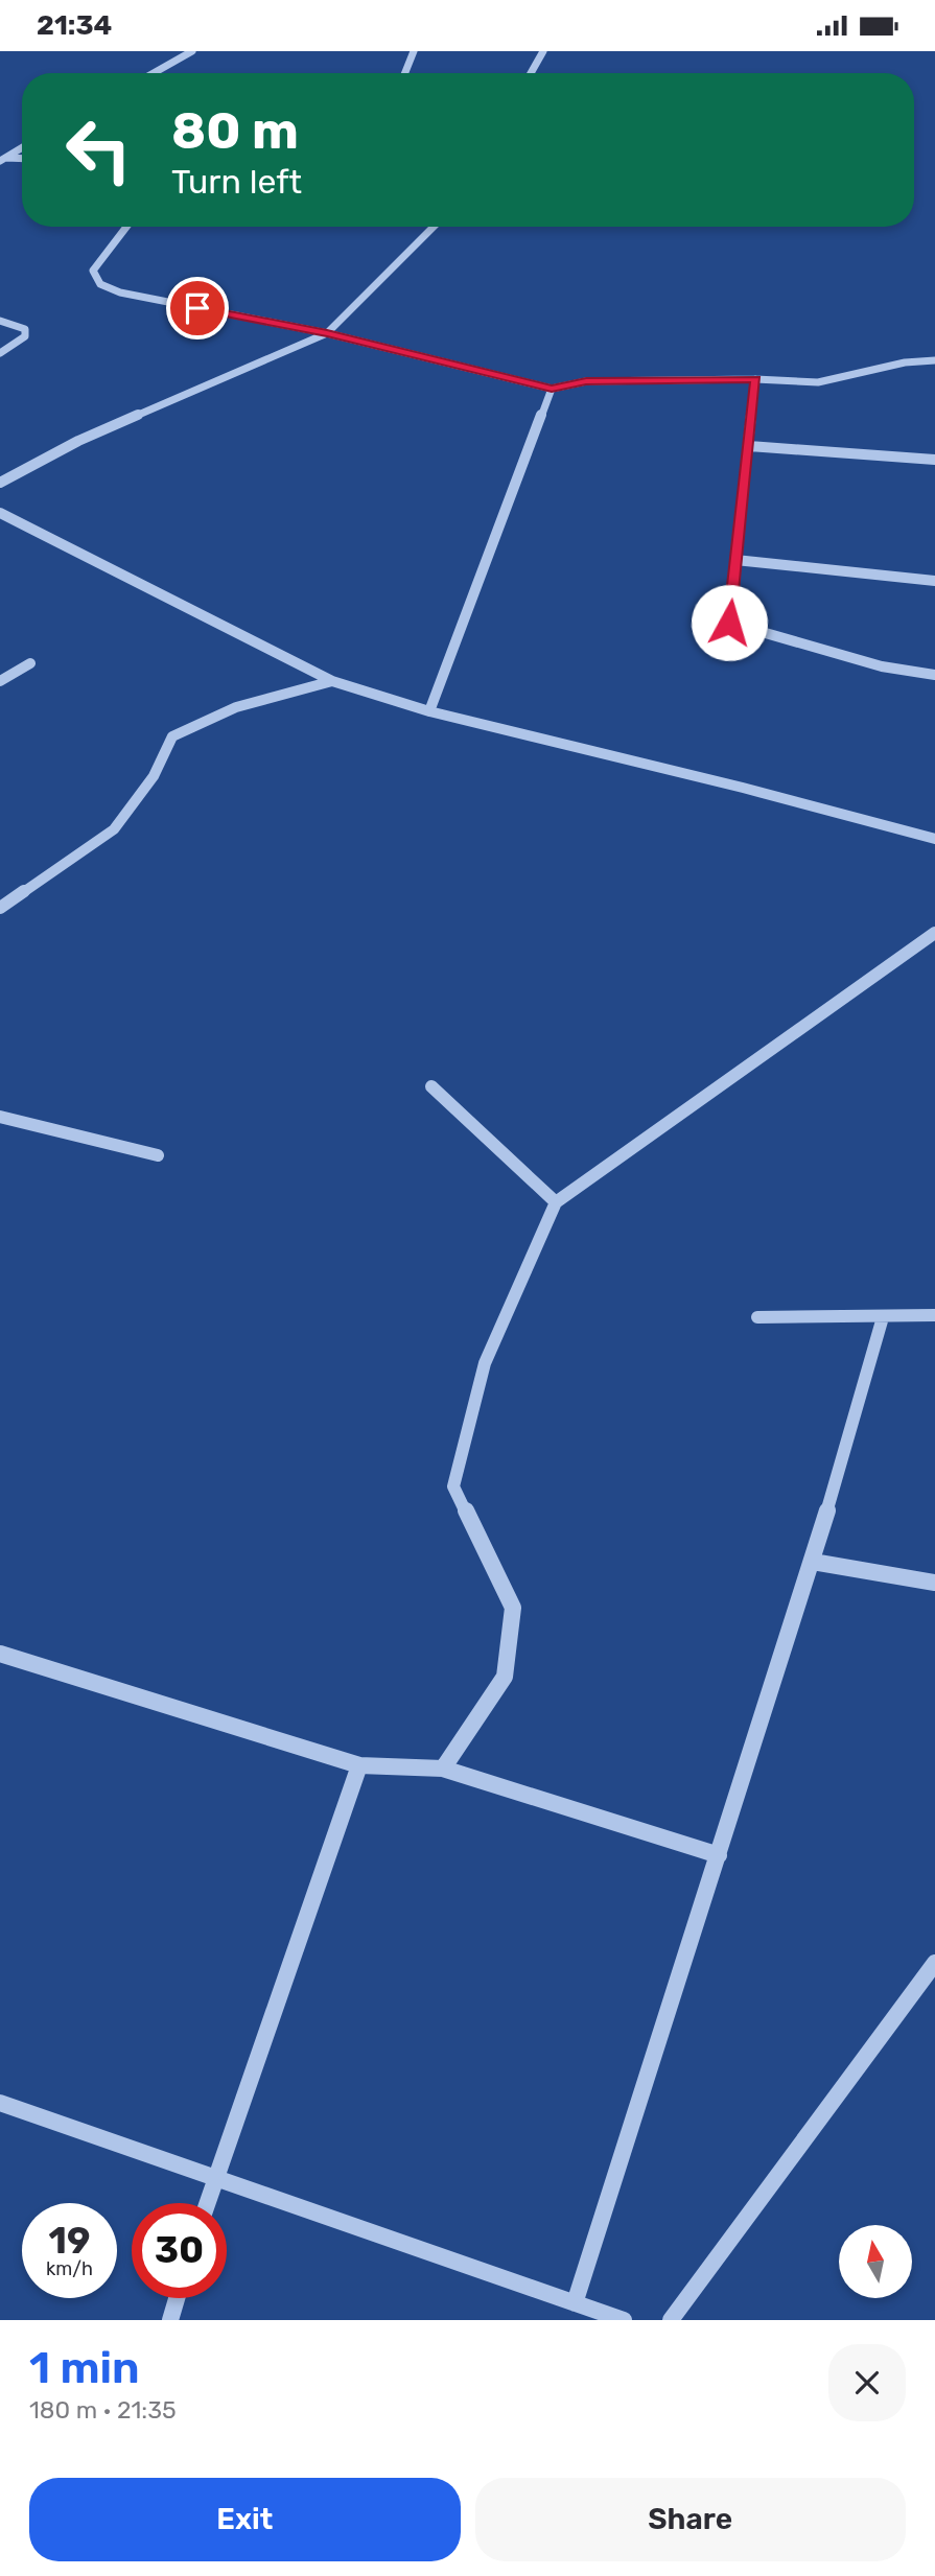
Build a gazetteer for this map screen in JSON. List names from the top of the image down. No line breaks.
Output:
{"north":"top","page":{"status":"21:34","turn":["80 m","Turn left"],"speed":"19 km/h","limit":"30","heading":["1 min","180 m · 21:35"],"buttons":["Exit","Share"]}}
